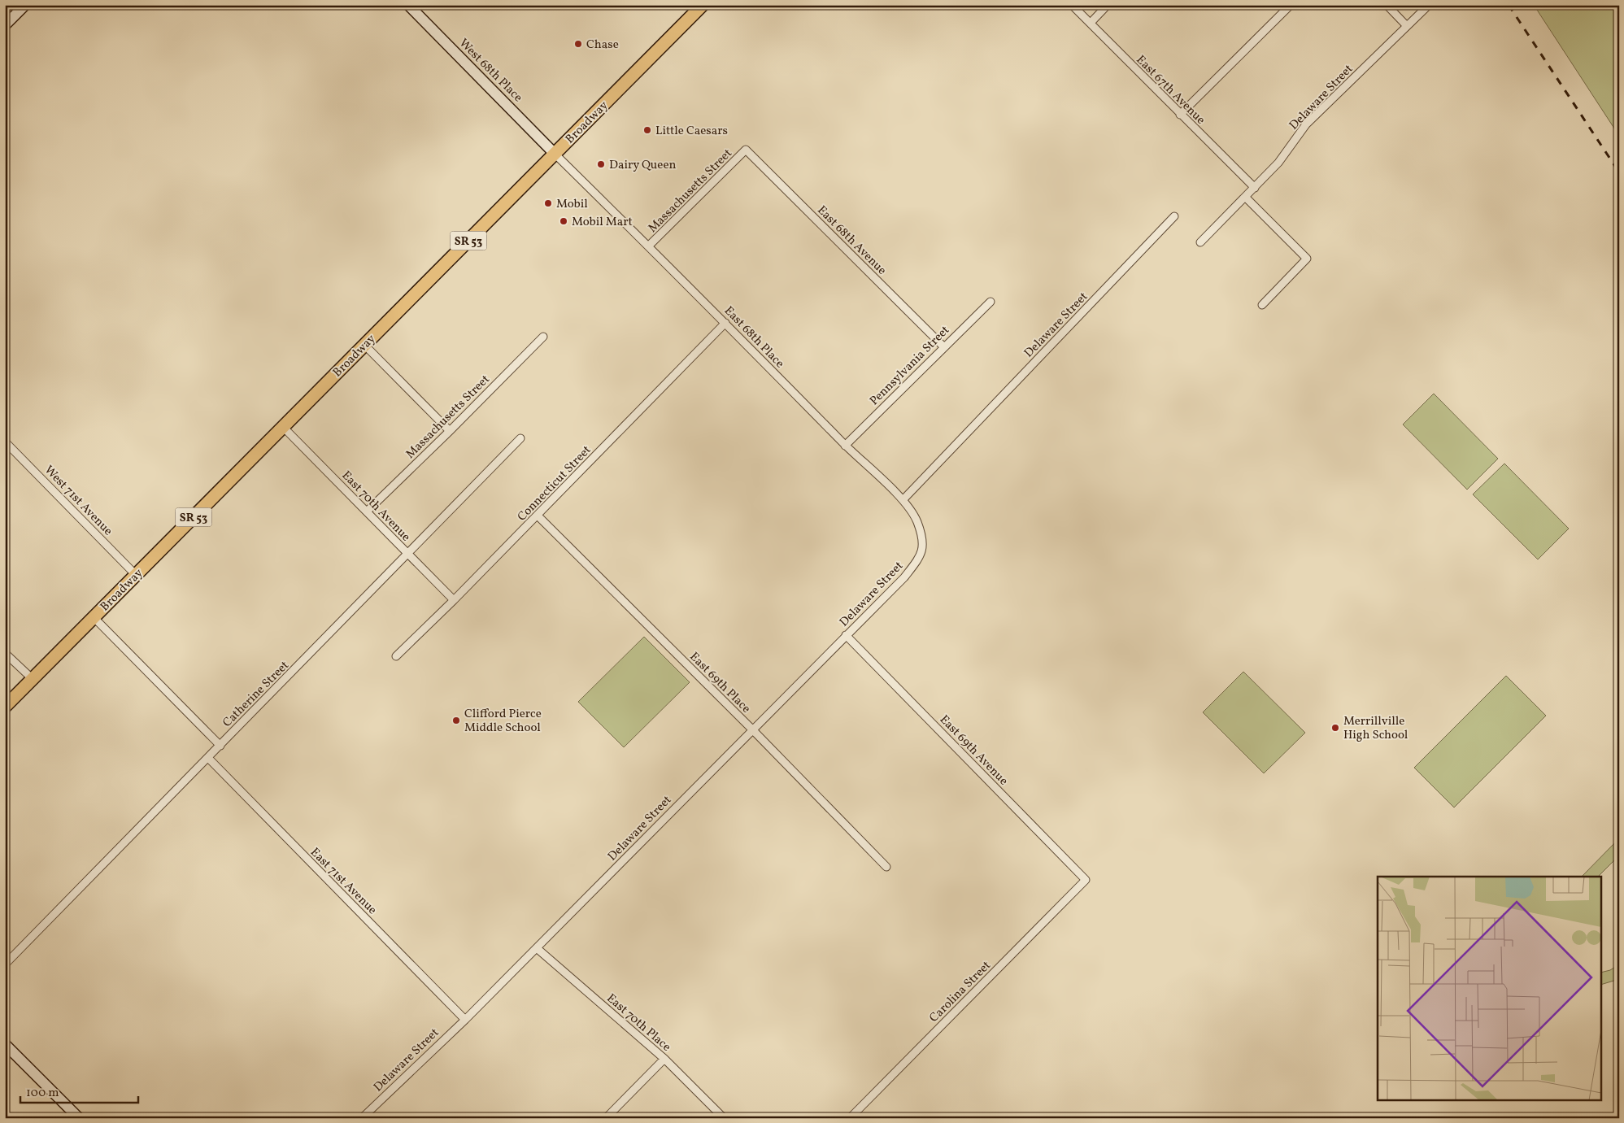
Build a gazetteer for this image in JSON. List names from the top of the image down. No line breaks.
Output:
{"streets":{"main road":["Broadway","SR 53"],"street":["West 68th Place","East 67th Avenue","Delaware Street","Massachusetts Street","East 68th Avenue","East 68th Place","Pennsylvania Street","Connecticut Street","West 71st Avenue","East 70th Avenue","East 69th Place","Catherine Street","East 69th Avenue","East 71st Avenue","Carolina Street","East 70th Place"]},"crossings":[["West 68th Place","Broadway"],["West 68th Place","East 68th Place"],["East 67th Avenue","Delaware Street"],["Delaware Street","East 68th Place"],["Delaware Street","East 69th Place"],["Delaware Street","East 69th Avenue"],["Delaware Street","East 71st Avenue"],["Delaware Street","East 70th Place"],["Broadway","East 68th Place"],["Broadway","West 71st Avenue"],["Broadway","East 70th Avenue"],["Massachusetts Street","East 68th Avenue"],["Massachusetts Street","East 68th Place"],["Massachusetts Street","East 70th Avenue"],["East 68th Avenue","Pennsylvania Street"],["East 68th Place","Pennsylvania Street"],["East 68th Place","Connecticut Street"],["Connecticut Street","East 70th Avenue"],["Connecticut Street","East 69th Place"],["East 70th Avenue","Catherine Street"],["Catherine Street","East 71st Avenue"],["East 69th Avenue","Carolina Street"]],"places":["Chase","Little Caesars","Dairy Queen","Mobil","Mobil Mart","Clifford Pierce Middle School","Merrillville High School"],"scale_bar":"100 m"}
